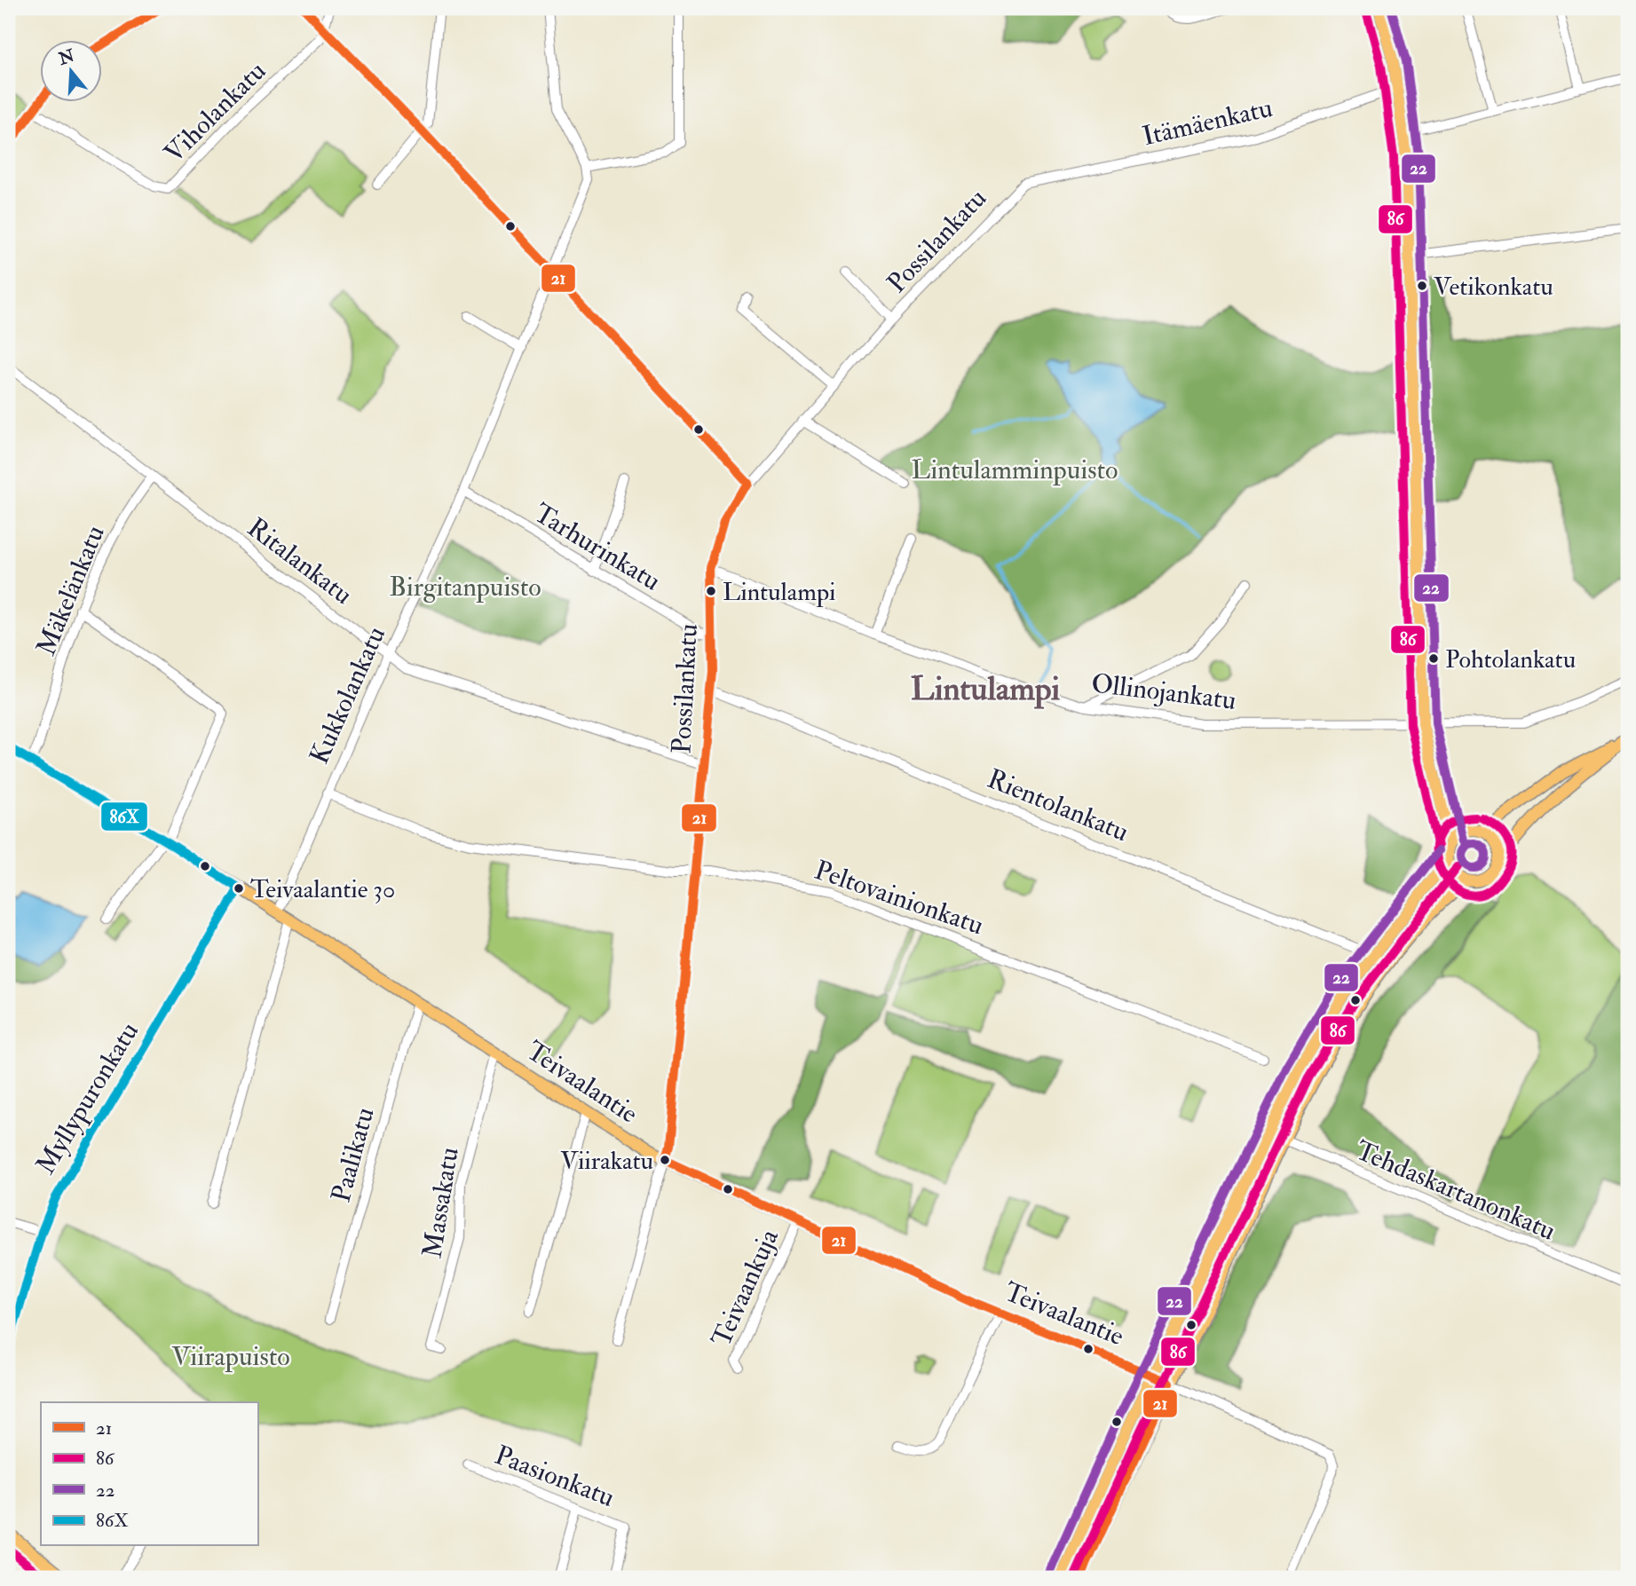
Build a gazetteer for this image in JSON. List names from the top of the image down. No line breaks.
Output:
{"streets":{"main road":["Teivaalantie","Myllypuronkatu"],"street":["Viholankatu","Itämäenkatu","Possilankatu","Tarhurinkatu","Ritalankatu","Mäkelänkatu","Ollinojankatu","Kukkolankatu","Rientolankatu","Peltovainionkatu","Paalikatu","Tehdaskartanonkatu","Massakatu","Teivaankuja","Paasionkatu"]},"crossings":[["Itämäenkatu","Possilankatu"],["Possilankatu","Tarhurinkatu"],["Possilankatu","Ritalankatu"],["Possilankatu","Ollinojankatu"],["Possilankatu","Rientolankatu"],["Possilankatu","Peltovainionkatu"],["Possilankatu","Teivaalantie"],["Tarhurinkatu","Kukkolankatu"],["Ritalankatu","Mäkelänkatu"],["Ritalankatu","Kukkolankatu"],["Mäkelänkatu","Teivaalantie"],["Kukkolankatu","Peltovainionkatu"],["Kukkolankatu","Teivaalantie"],["Teivaalantie","Myllypuronkatu"],["Teivaalantie","Paalikatu"],["Teivaalantie","Massakatu"],["Teivaalantie","Teivaankuja"]],"districts":["Lintulampi"],"parks":["Lintulamminpuisto","Birgitanpuisto","Viirapuisto"],"places":["Vetikonkatu","Lintulampi","Pohtolankatu","Teivaalantie 30","Viirakatu"],"lines":["transit line 21","transit line 22","transit line 86","transit line 86X"],"legend":["21","86","22","86X"],"north":"top"}
